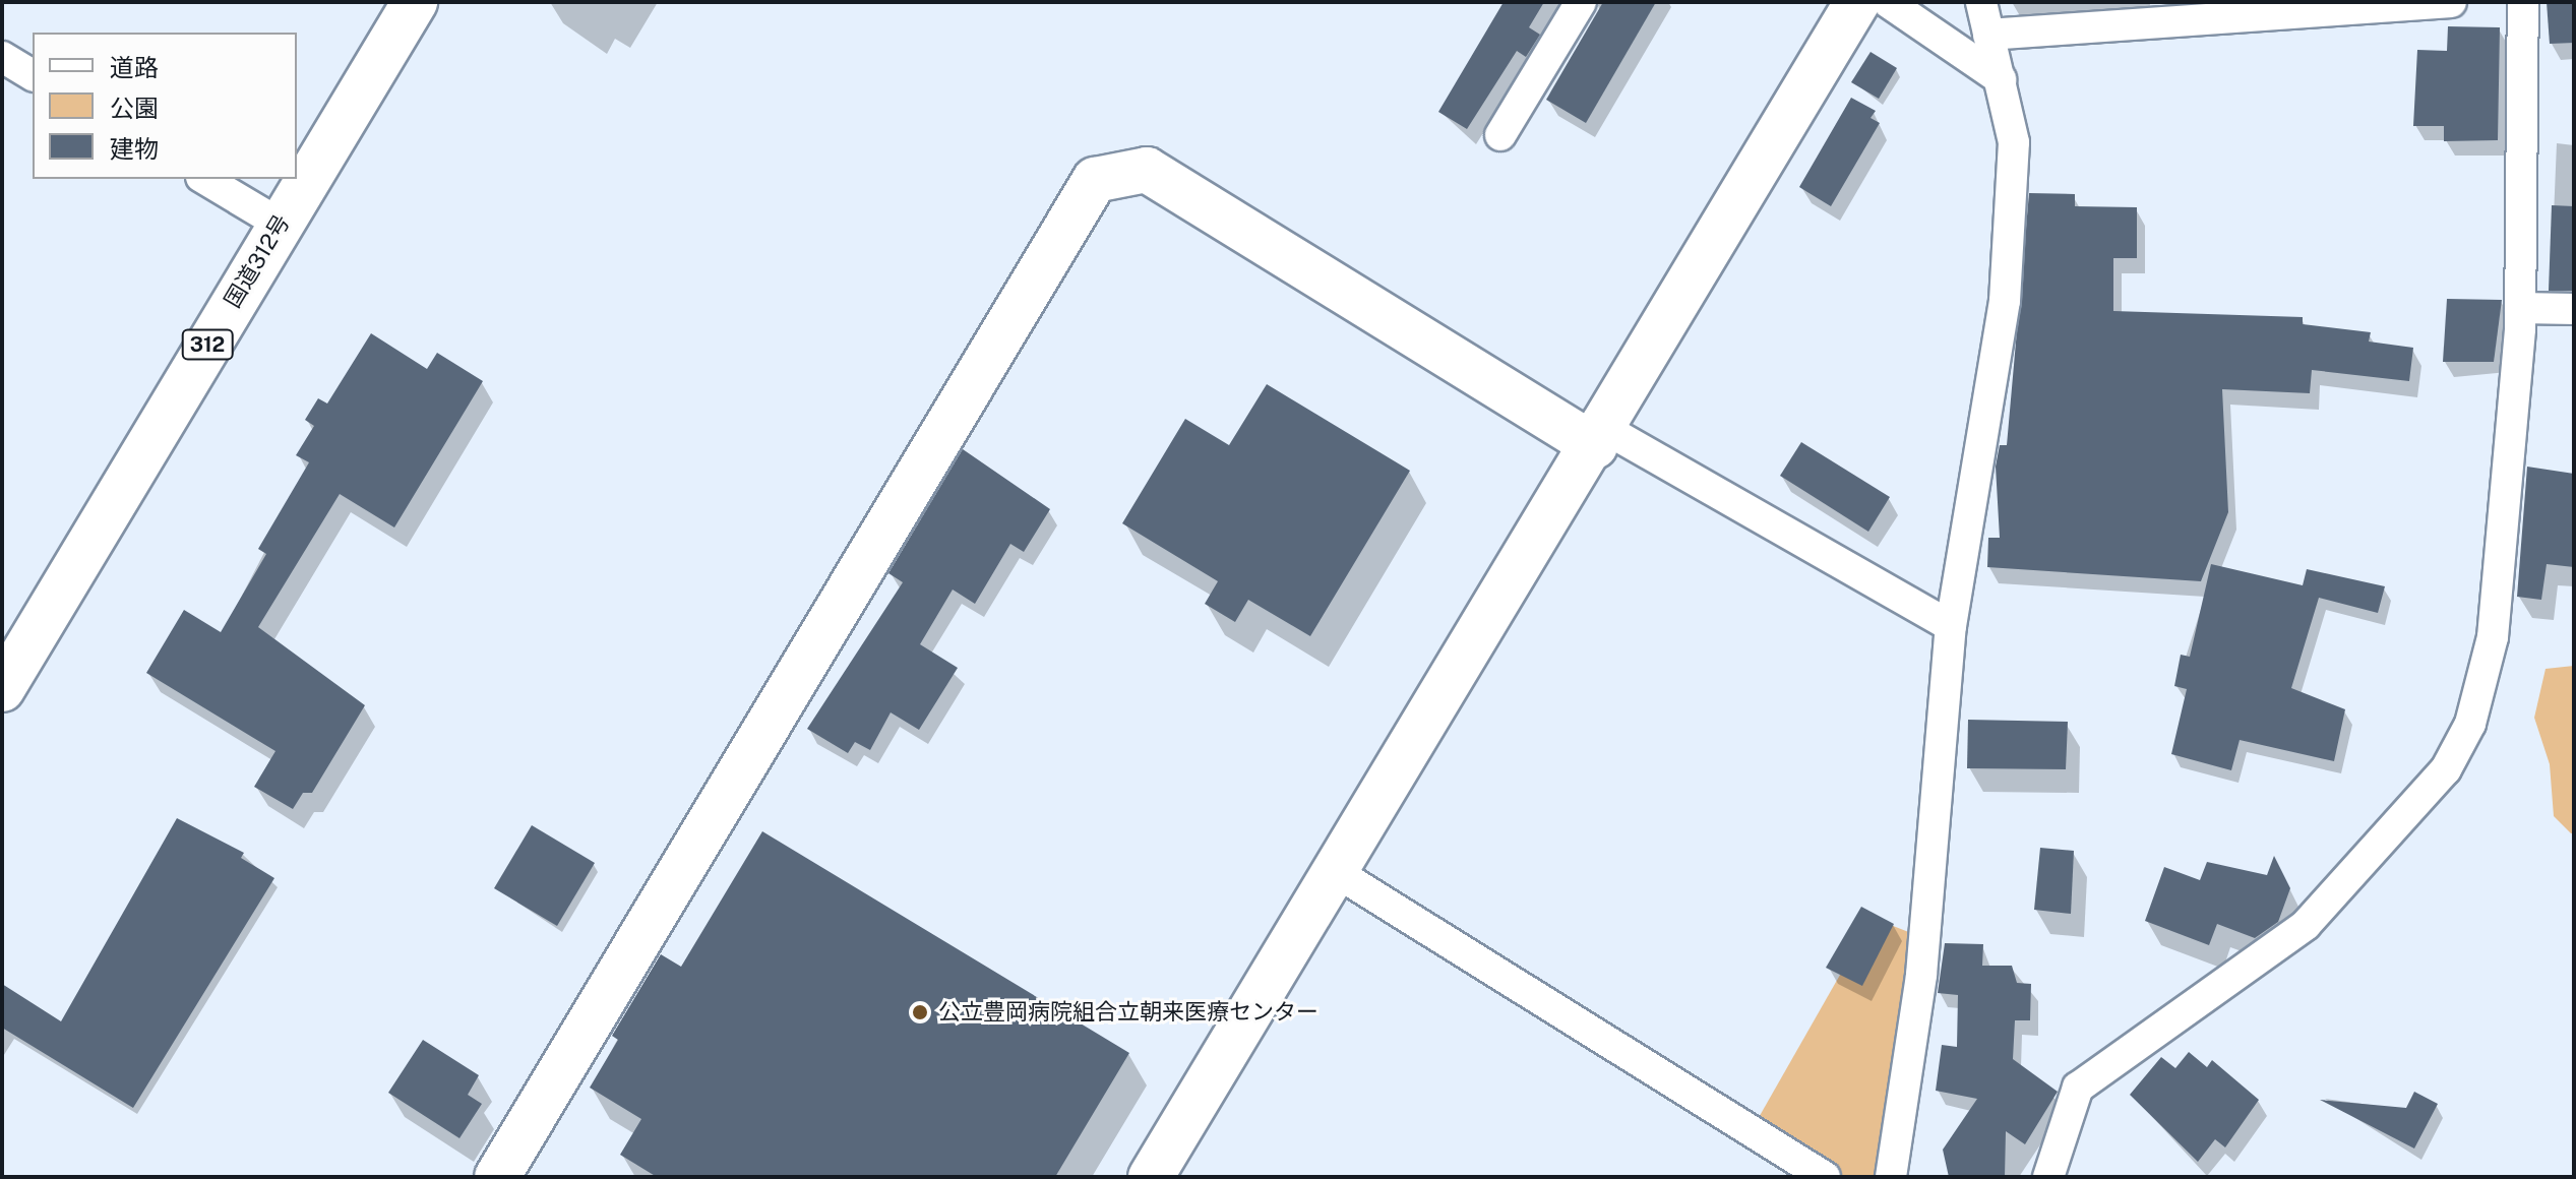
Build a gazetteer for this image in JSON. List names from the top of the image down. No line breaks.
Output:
{"streets":{"main road":["国道312号","312"]},"places":["公立豊岡病院組合立朝来医療センター"],"legend":["道路","公園","建物"]}
